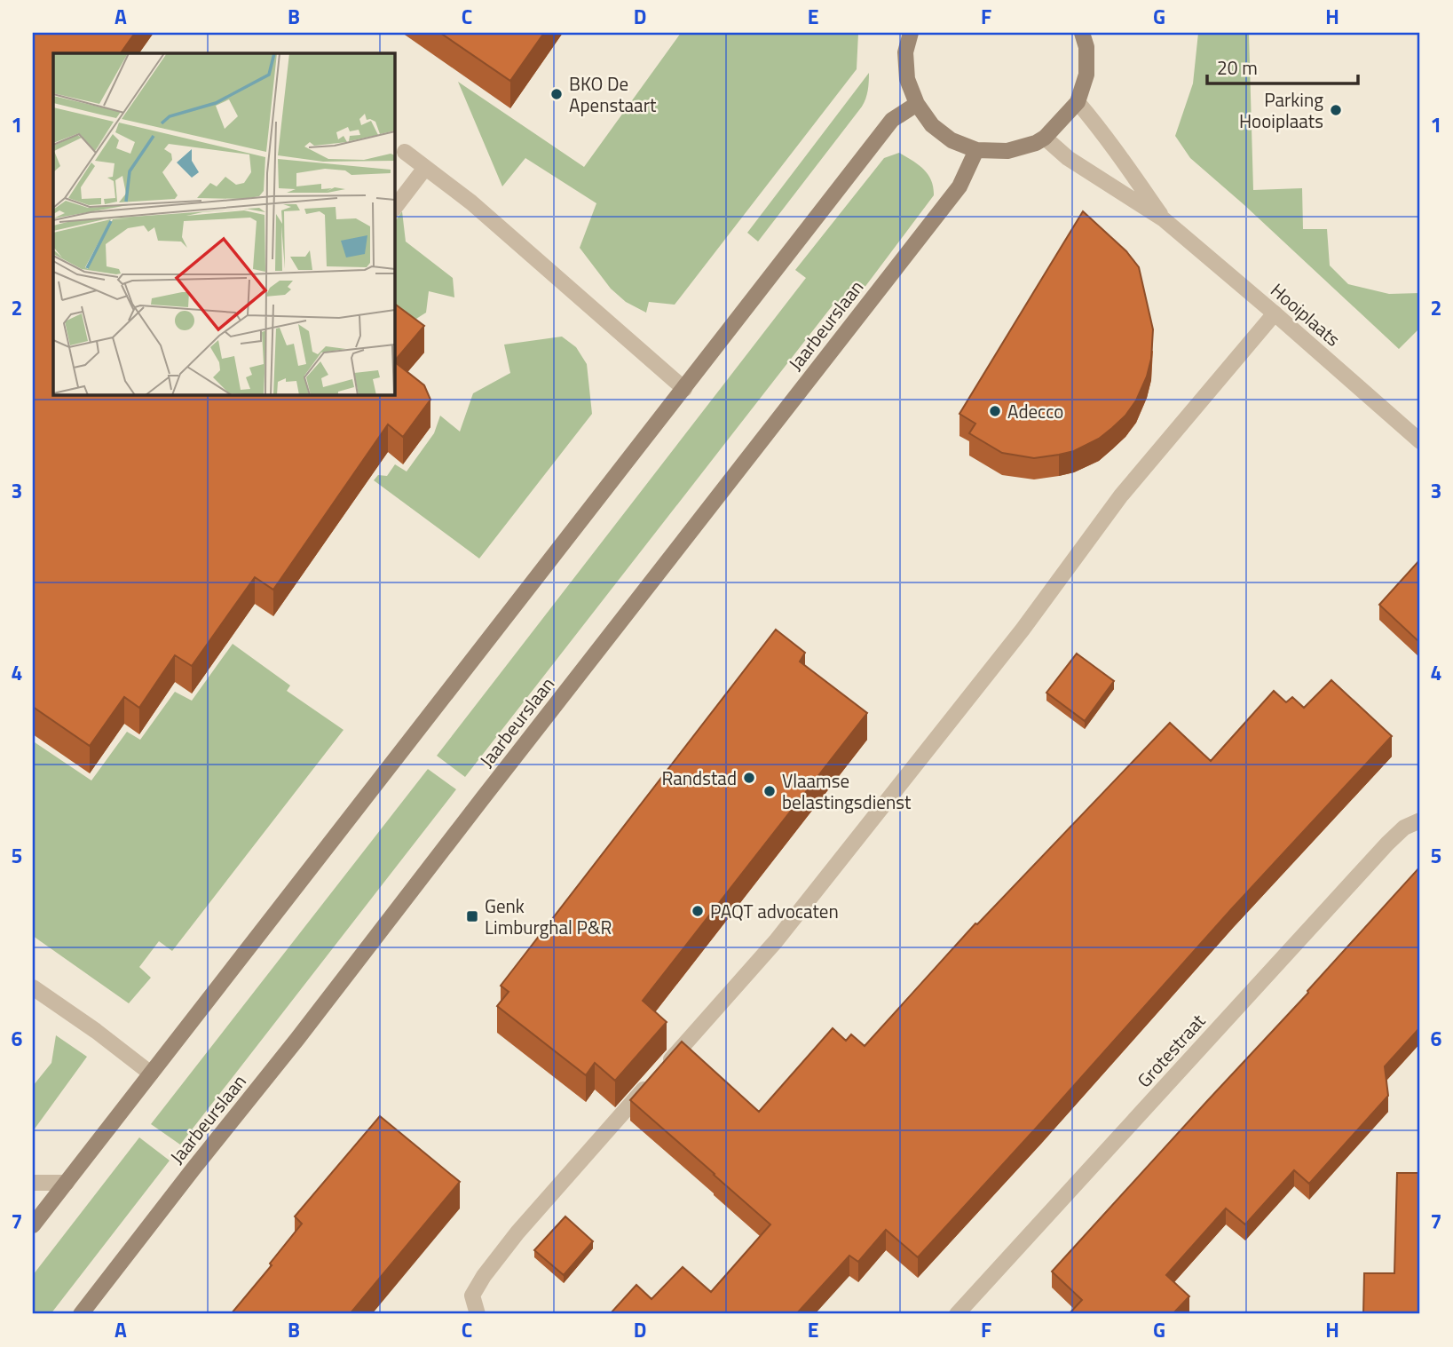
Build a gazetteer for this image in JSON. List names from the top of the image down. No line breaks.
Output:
{"streets":{"main road":["Jaarbeurslaan"],"street":["Hooiplaats","Grotestraat"]},"places":{"other":["BKO De Apenstaart","Parking Hooiplaats","Adecco","Randstad","Vlaamse belastingsdienst","PAQT advocaten"],"transit":["Genk Limburghal P&R"]},"scale_bar":"20 m","grid":{"columns":["A","B","C","D","E","F","G","H"],"rows":["1","2","3","4","5","6","7"]}}
